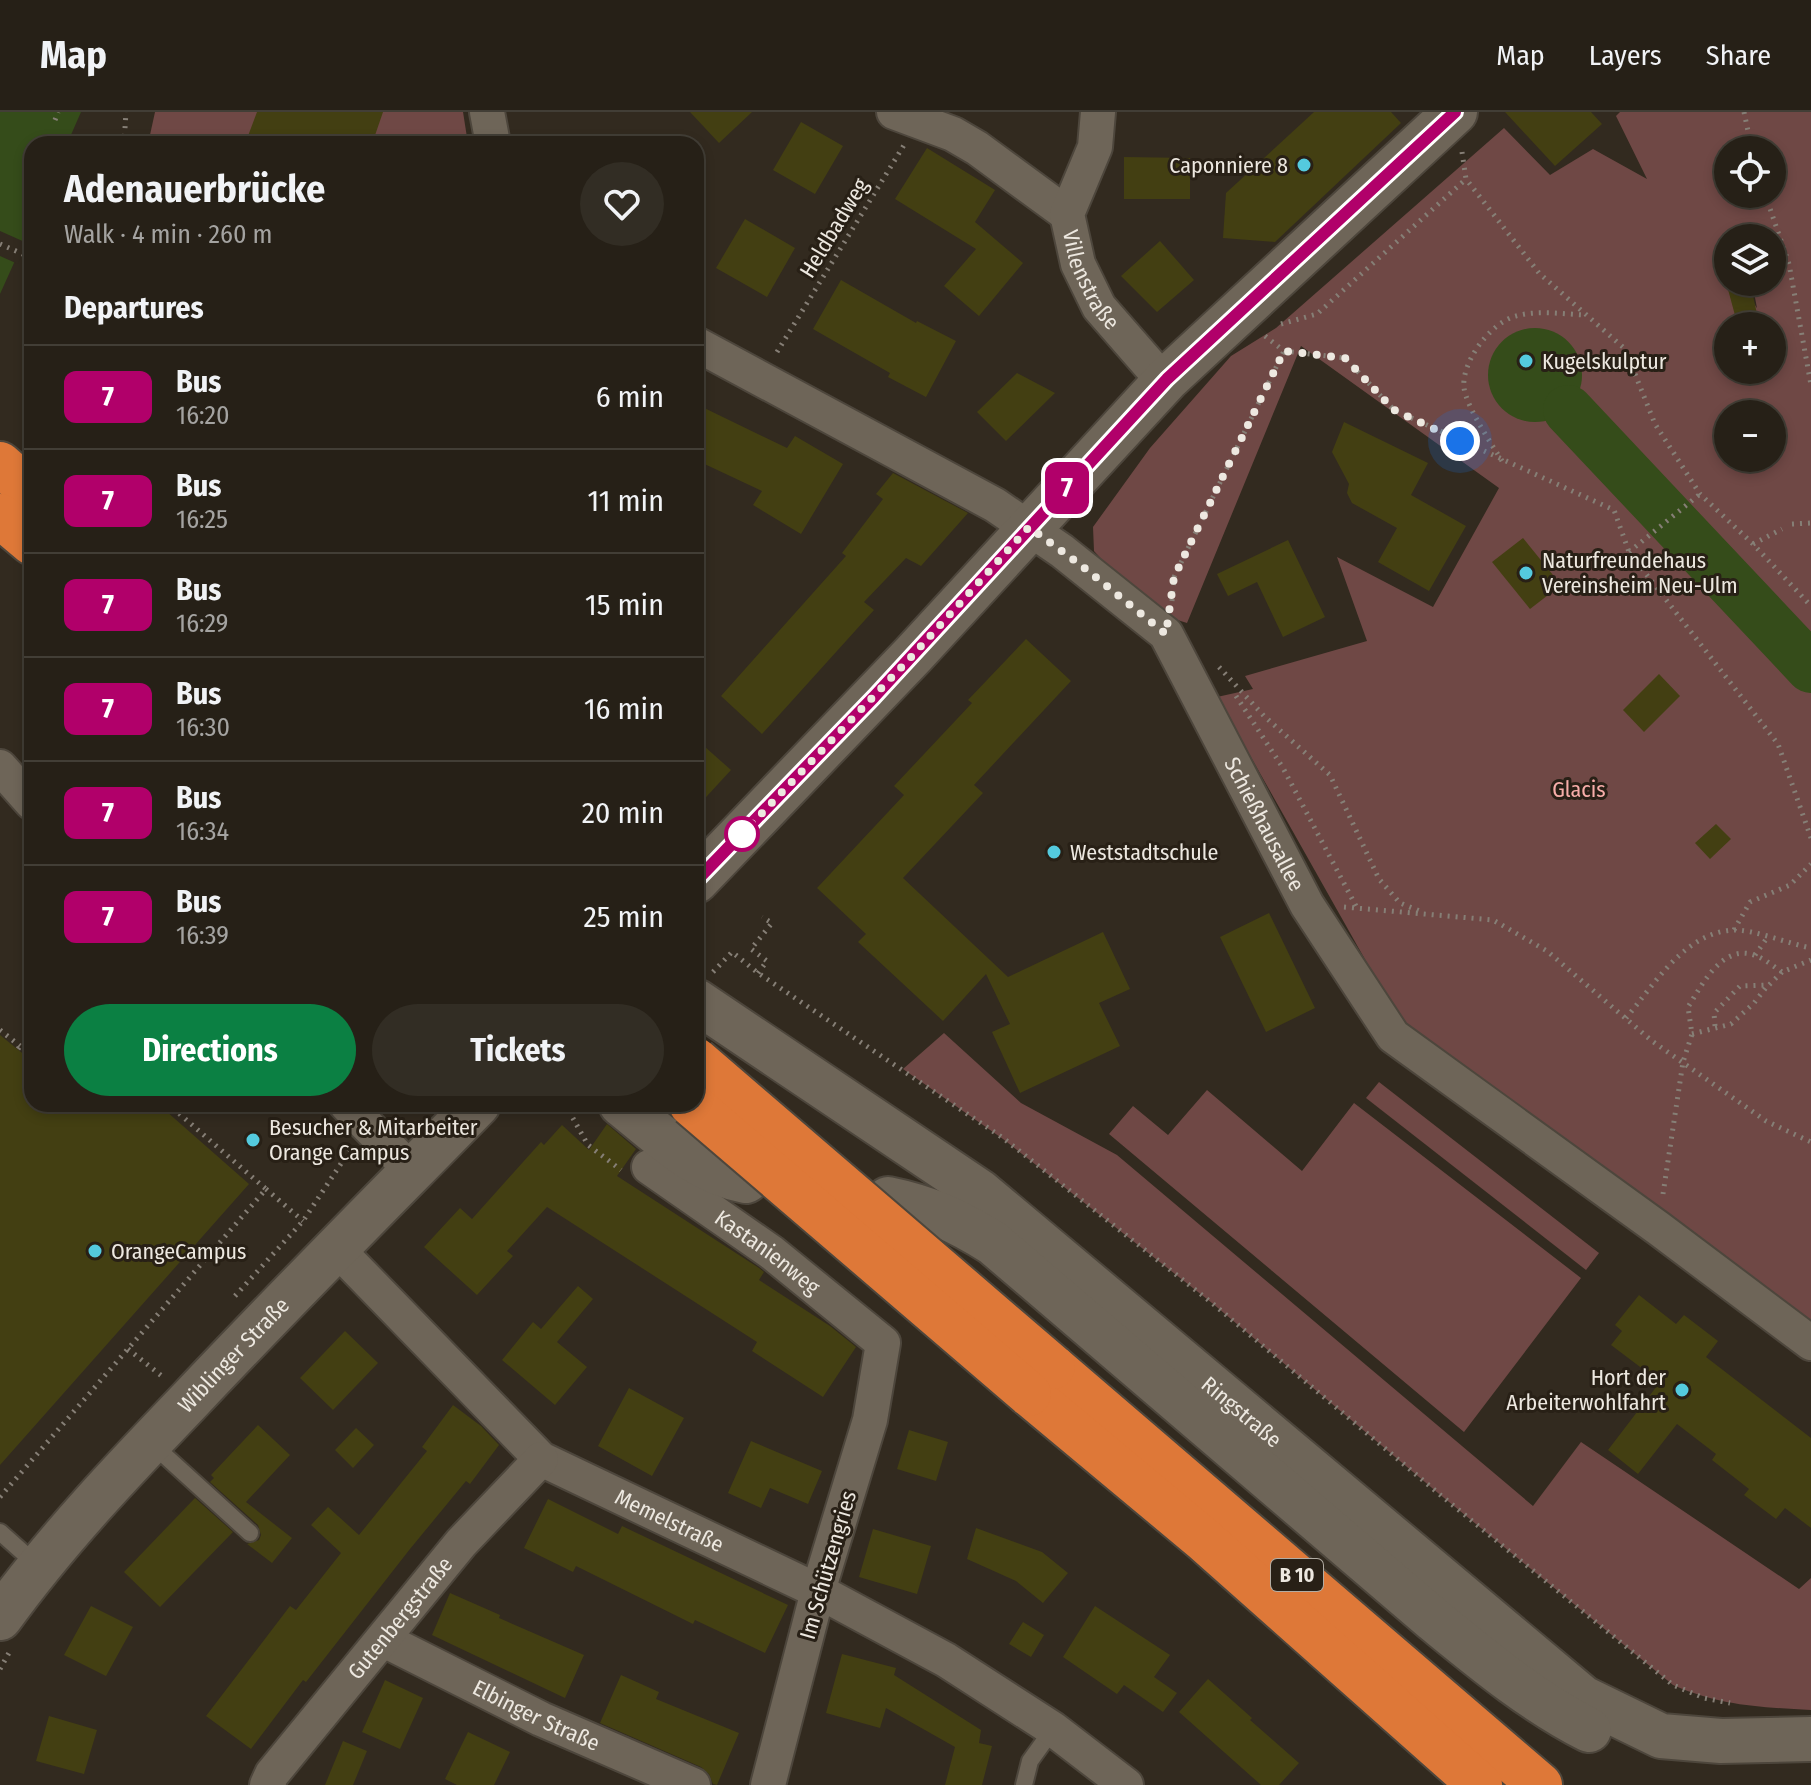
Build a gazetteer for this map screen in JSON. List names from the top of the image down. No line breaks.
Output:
{"streets":{"highway":["B 10"],"main road":["Wiblinger Straße","Ringstraße"],"street":["Villenstraße","Schießhausallee","Kastanienweg","Memelstraße","Im Schützengries","Gutenbergstraße","Elbinger Straße"],"path":["Heldbadweg"]},"crossings":[["Kastanienweg","Im Schützengries"],["Wiblinger Straße","Memelstraße"],["Memelstraße","Im Schützengries"],["Memelstraße","Gutenbergstraße"],["Gutenbergstraße","Elbinger Straße"]],"parks":["Glacis"],"places":["Caponniere 8","Kugelskulptur","Naturfreundehaus Vereinsheim Neu-Ulm","Weststadtschule","Besucher & Mitarbeiter Orange Campus","OrangeCampus","Hort der Arbeiterwohlfahrt"],"lines":["bus line 7"],"page":{"header":"Map","nav":["Map","Layers","Share"],"on_map":"7","map_buttons":["+","−"],"heading":[["Adenauerbrücke","Walk · 4 min · 260 m"],"Departures"],"list":[{"mark":"7","name":"Bus","note":"16:20","value":"6 min"},{"mark":"7","name":"Bus","note":"16:25","value":"11 min"},{"mark":"7","name":"Bus","note":"16:29","value":"15 min"},{"mark":"7","name":"Bus","note":"16:30","value":"16 min"},{"mark":"7","name":"Bus","note":"16:34","value":"20 min"},{"mark":"7","name":"Bus","note":"16:39","value":"25 min"}],"buttons":["Directions","Tickets"]}}
